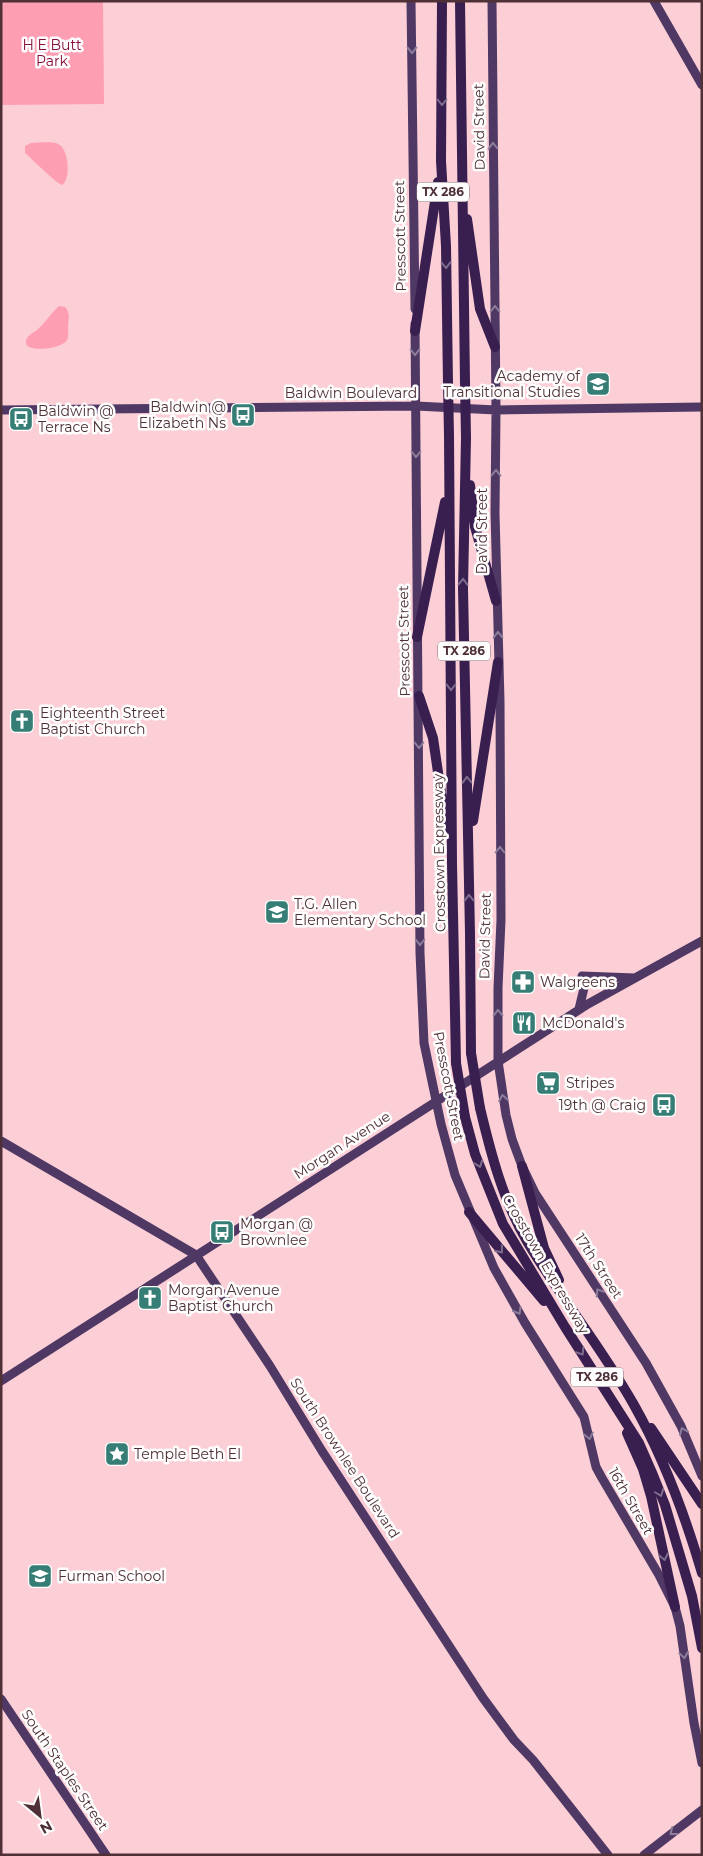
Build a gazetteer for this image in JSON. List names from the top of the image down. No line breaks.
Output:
{"streets":{"highway":["TX 286","Crosstown Expressway"],"main road":["David Street","Presscott Street","Baldwin Boulevard","Morgan Avenue","17th Street","South Brownlee Boulevard","16th Street","South Staples Street"]},"crossings":[["David Street","Baldwin Boulevard"],["David Street","Morgan Avenue"],["David Street","17th Street"],["Presscott Street","Baldwin Boulevard"],["Presscott Street","Morgan Avenue"],["Presscott Street","16th Street"],["Morgan Avenue","17th Street"],["Morgan Avenue","South Brownlee Boulevard"]],"one_way":["David Street","Presscott Street","17th Street","16th Street"],"parks":["H E Butt Park"],"places":{"school or university":["Academy of Transitional Studies","T.G. Allen Elementary School","Furman School"],"bus stop":["Baldwin @ Elizabeth Ns","Baldwin @ Terrace Ns","19th @ Craig","Morgan @ Brownlee"],"church":["Eighteenth Street Baptist Church","Morgan Avenue Baptist Church"],"pharmacy":["Walgreens"],"restaurant":["McDonald's"],"supermarket":["Stripes"],"place":["Temple Beth El"]},"north":"bottom right"}
